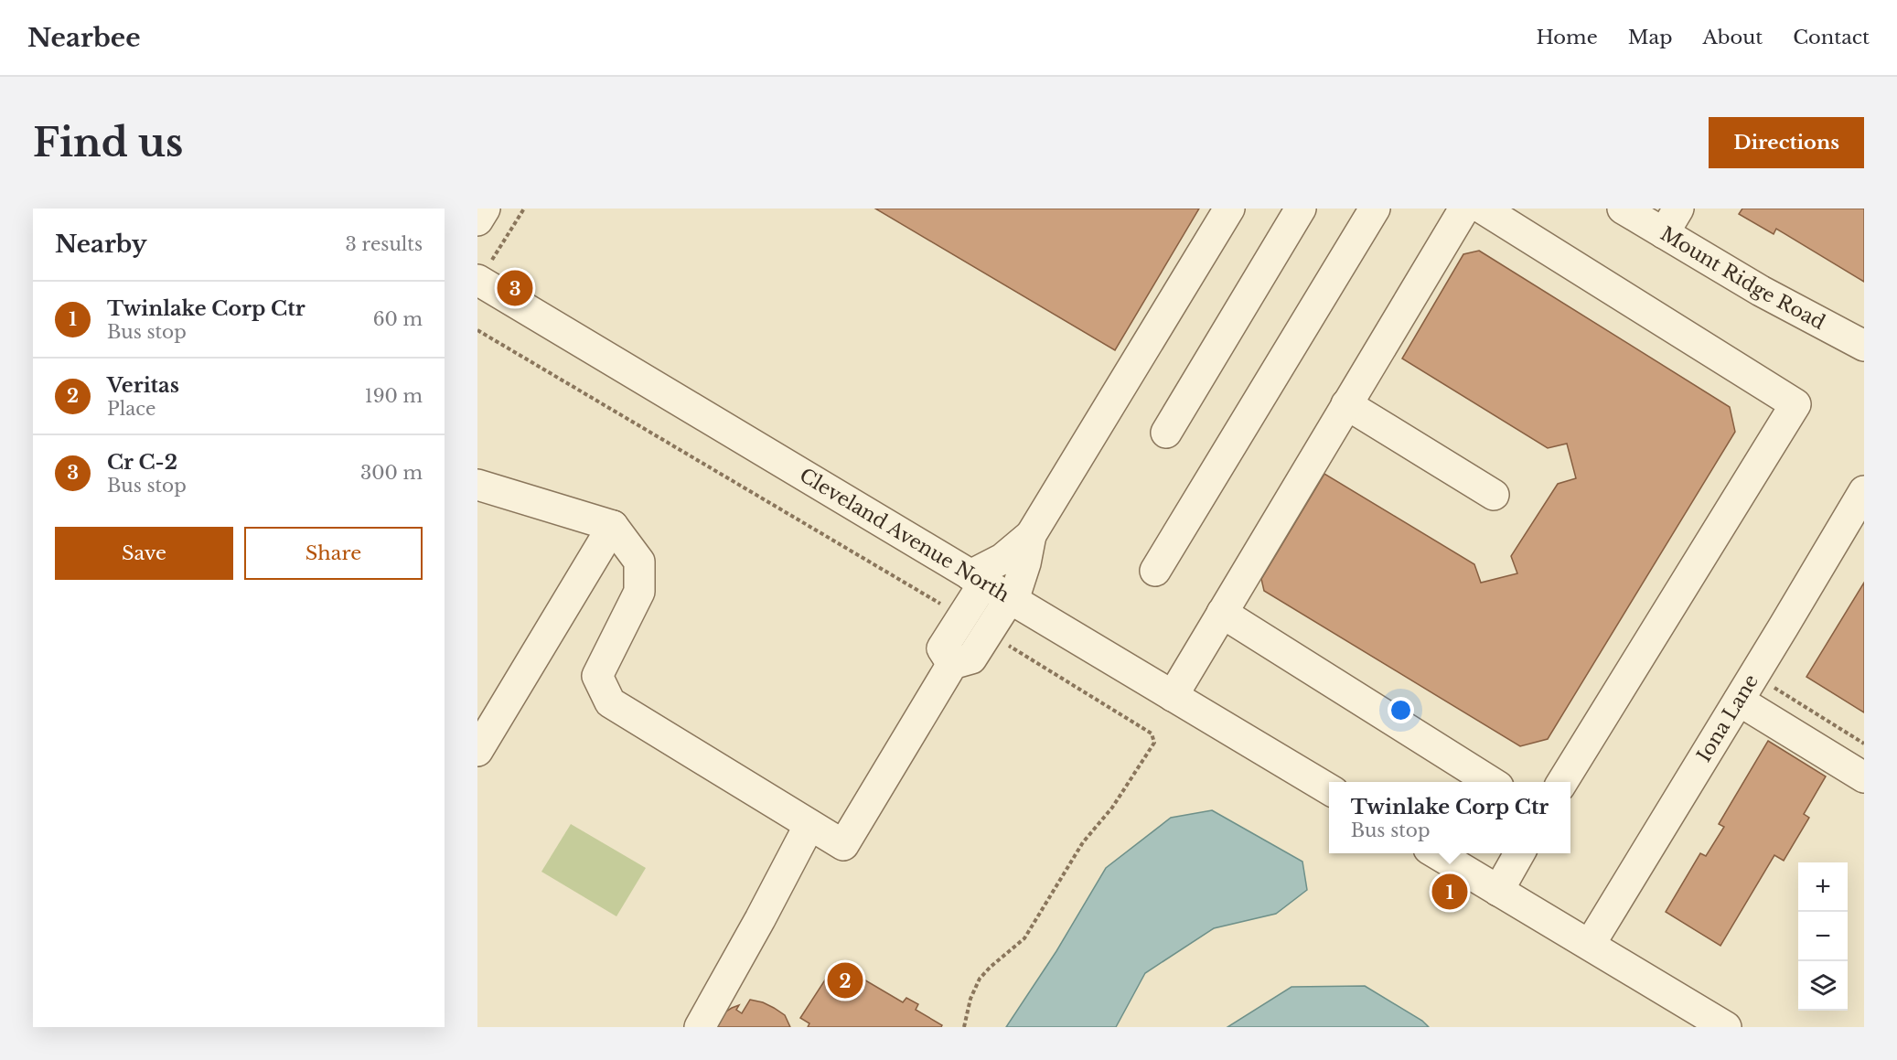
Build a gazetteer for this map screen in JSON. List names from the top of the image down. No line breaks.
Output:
{"streets":{"street":["Mount Ridge Road","Cleveland Avenue North","Iona Lane"]},"page":{"header":"Nearbee","nav":["Home","Map","About","Contact"],"buttons":["Directions",["Save","Share"]],"title":"Find us","heading":["Nearby","3 results"],"pins":["3","1","2"],"list":[{"mark":"1","name":"Twinlake Corp Ctr","note":"Bus stop","value":"60 m"},{"mark":"2","name":"Veritas","note":"Place","value":"190 m"},{"mark":"3","name":"Cr C-2","note":"Bus stop","value":"300 m"}],"popup":["Twinlake Corp Ctr","Bus stop"],"map_buttons":["+","−"]}}
